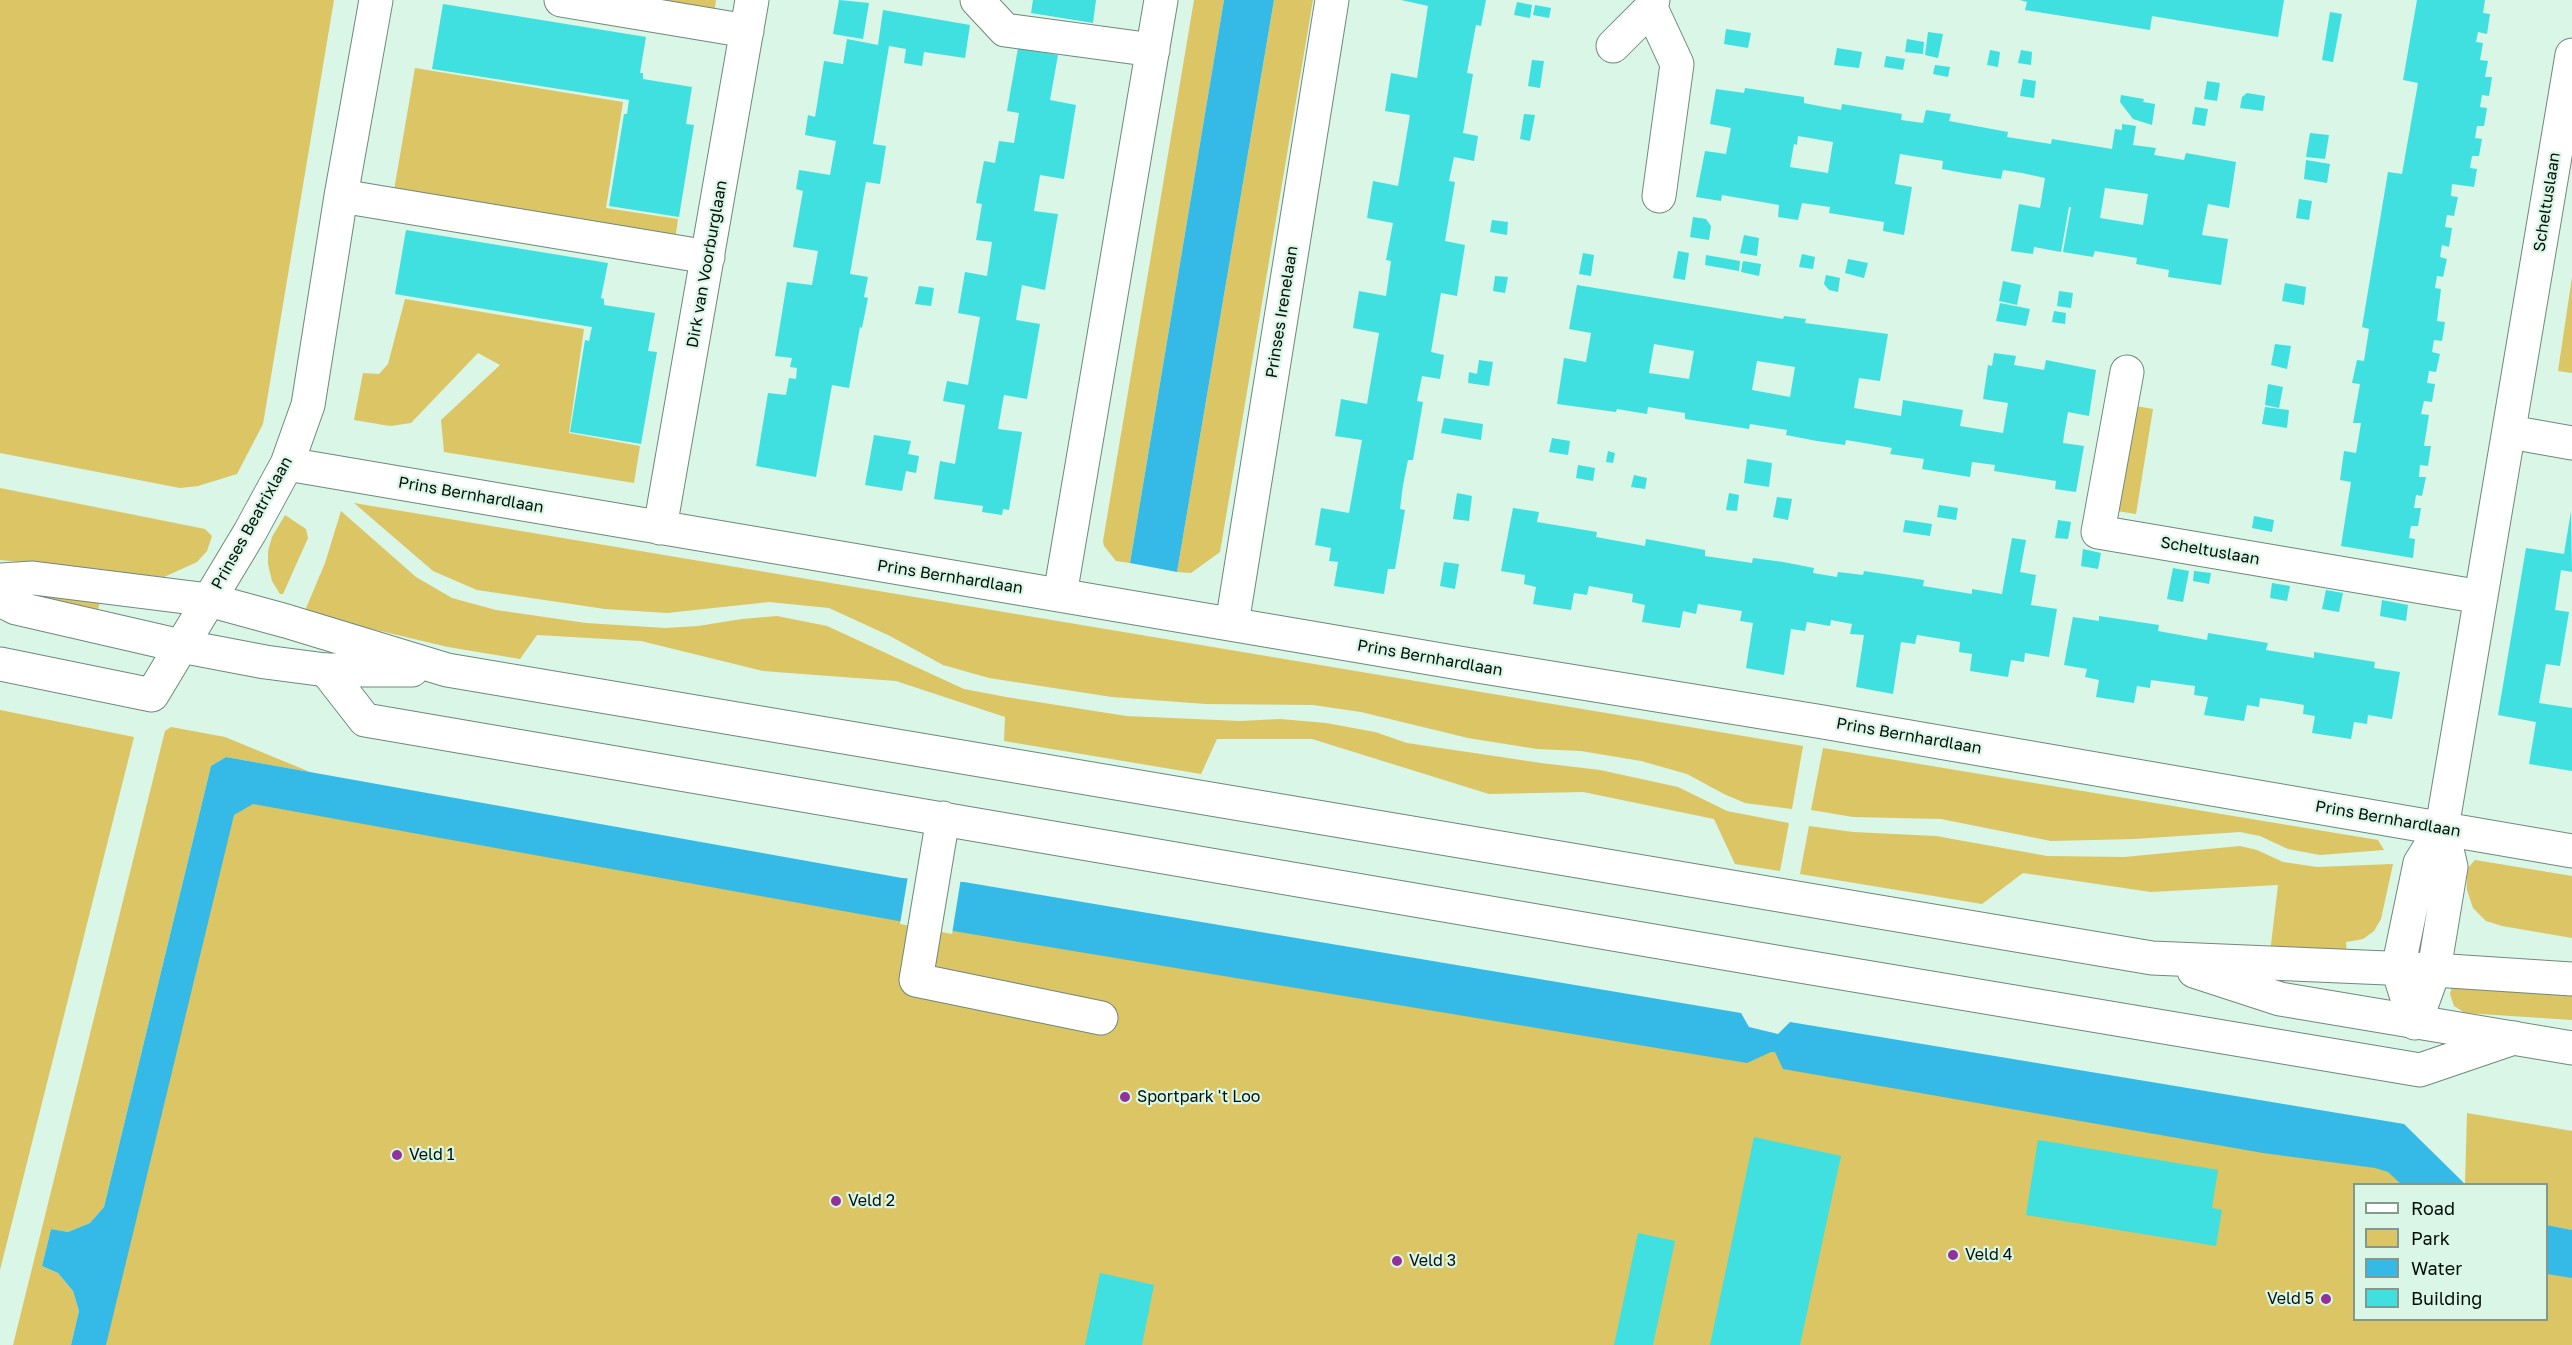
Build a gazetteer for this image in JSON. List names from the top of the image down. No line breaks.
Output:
{"streets":{"street":["Scheltuslaan","Dirk van Voorburglaan","Prinses Irenelaan","Prins Bernhardlaan","Prinses Beatrixlaan"]},"crossings":[["Scheltuslaan","Prins Bernhardlaan"],["Dirk van Voorburglaan","Prins Bernhardlaan"],["Prinses Irenelaan","Prins Bernhardlaan"],["Prins Bernhardlaan","Prinses Beatrixlaan"]],"places":["Sportpark 't Loo","Veld 1","Veld 2","Veld 4","Veld 3","Veld 5"],"legend":["Road","Park","Water","Building"]}
